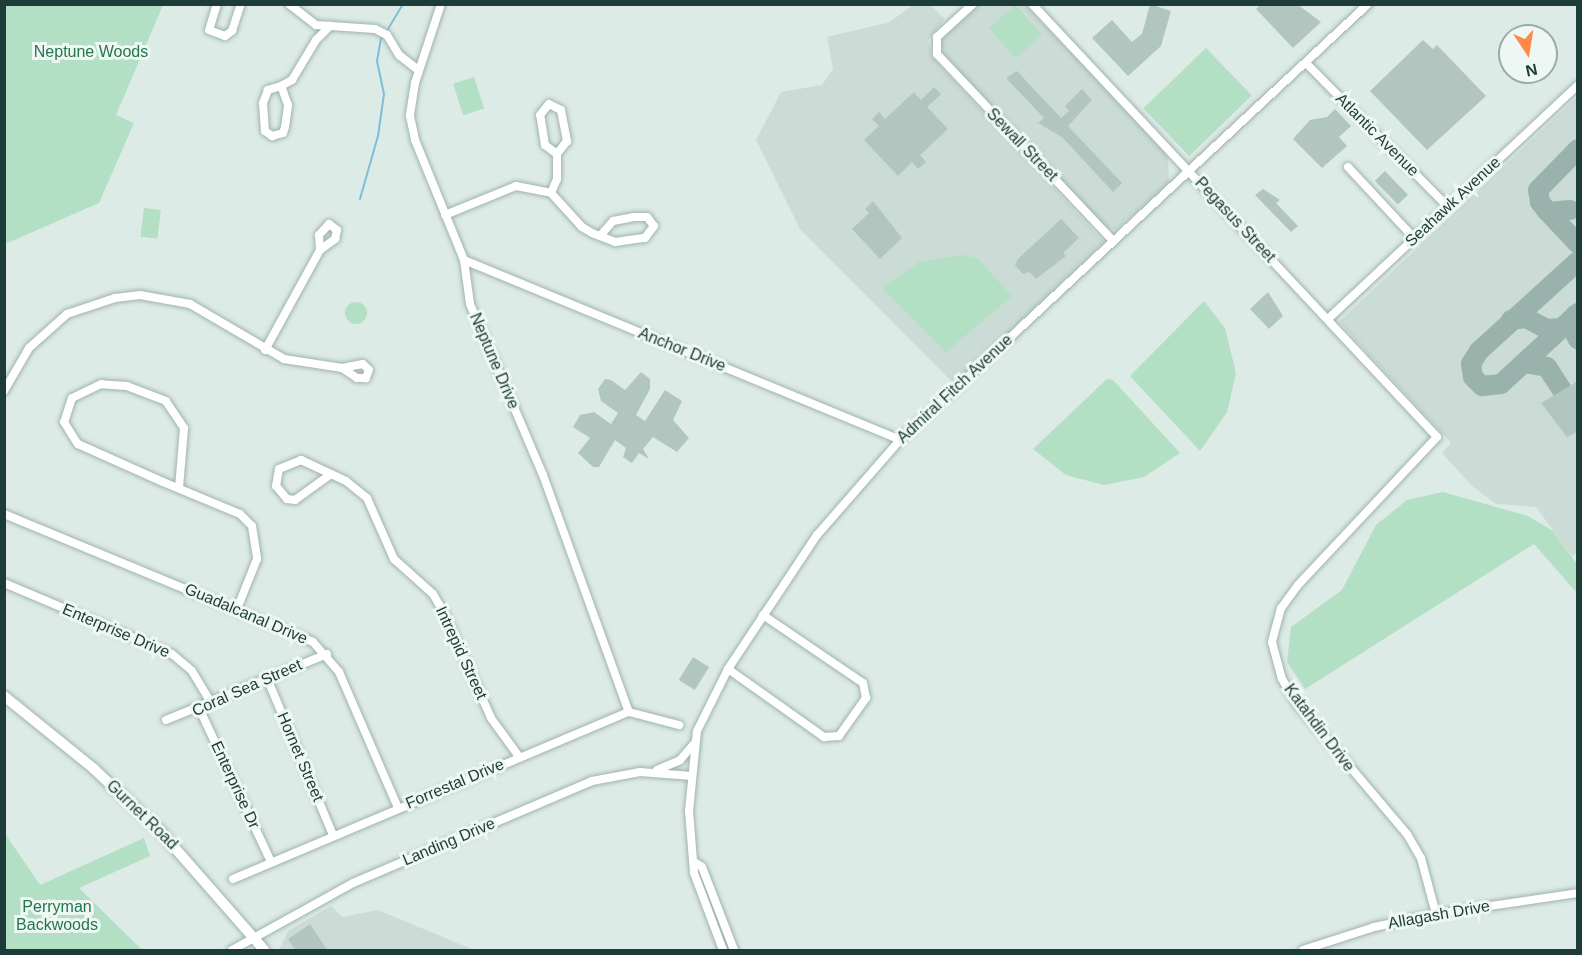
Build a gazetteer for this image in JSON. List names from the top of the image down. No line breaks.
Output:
{"streets":{"main road":["Gurnet Road"],"street":["Atlantic Avenue","Sewall Street","Seahawk Avenue","Pegasus Street","Anchor Drive","Neptune Drive","Admiral Fitch Avenue","Guadalcanal Drive","Enterprise Drive","Intrepid Street","Coral Sea Street","Katahdin Drive","Hornet Street","Forrestal Drive","Enterprise Dr","Landing Drive","Allagash Drive"]},"crossings":[["Atlantic Avenue","Seahawk Avenue"],["Atlantic Avenue","Admiral Fitch Avenue"],["Sewall Street","Admiral Fitch Avenue"],["Seahawk Avenue","Pegasus Street"],["Pegasus Street","Admiral Fitch Avenue"],["Pegasus Street","Katahdin Drive"],["Anchor Drive","Neptune Drive"],["Anchor Drive","Admiral Fitch Avenue"],["Neptune Drive","Forrestal Drive"],["Admiral Fitch Avenue","Landing Drive"],["Guadalcanal Drive","Coral Sea Street"],["Guadalcanal Drive","Forrestal Drive"],["Enterprise Drive","Coral Sea Street"],["Intrepid Street","Forrestal Drive"],["Coral Sea Street","Hornet Street"],["Coral Sea Street","Enterprise Dr"],["Katahdin Drive","Allagash Drive"],["Hornet Street","Forrestal Drive"],["Forrestal Drive","Enterprise Dr"],["Gurnet Road","Landing Drive"]],"parks":["Neptune Woods","Perryman Backwoods"],"north":"bottom"}
